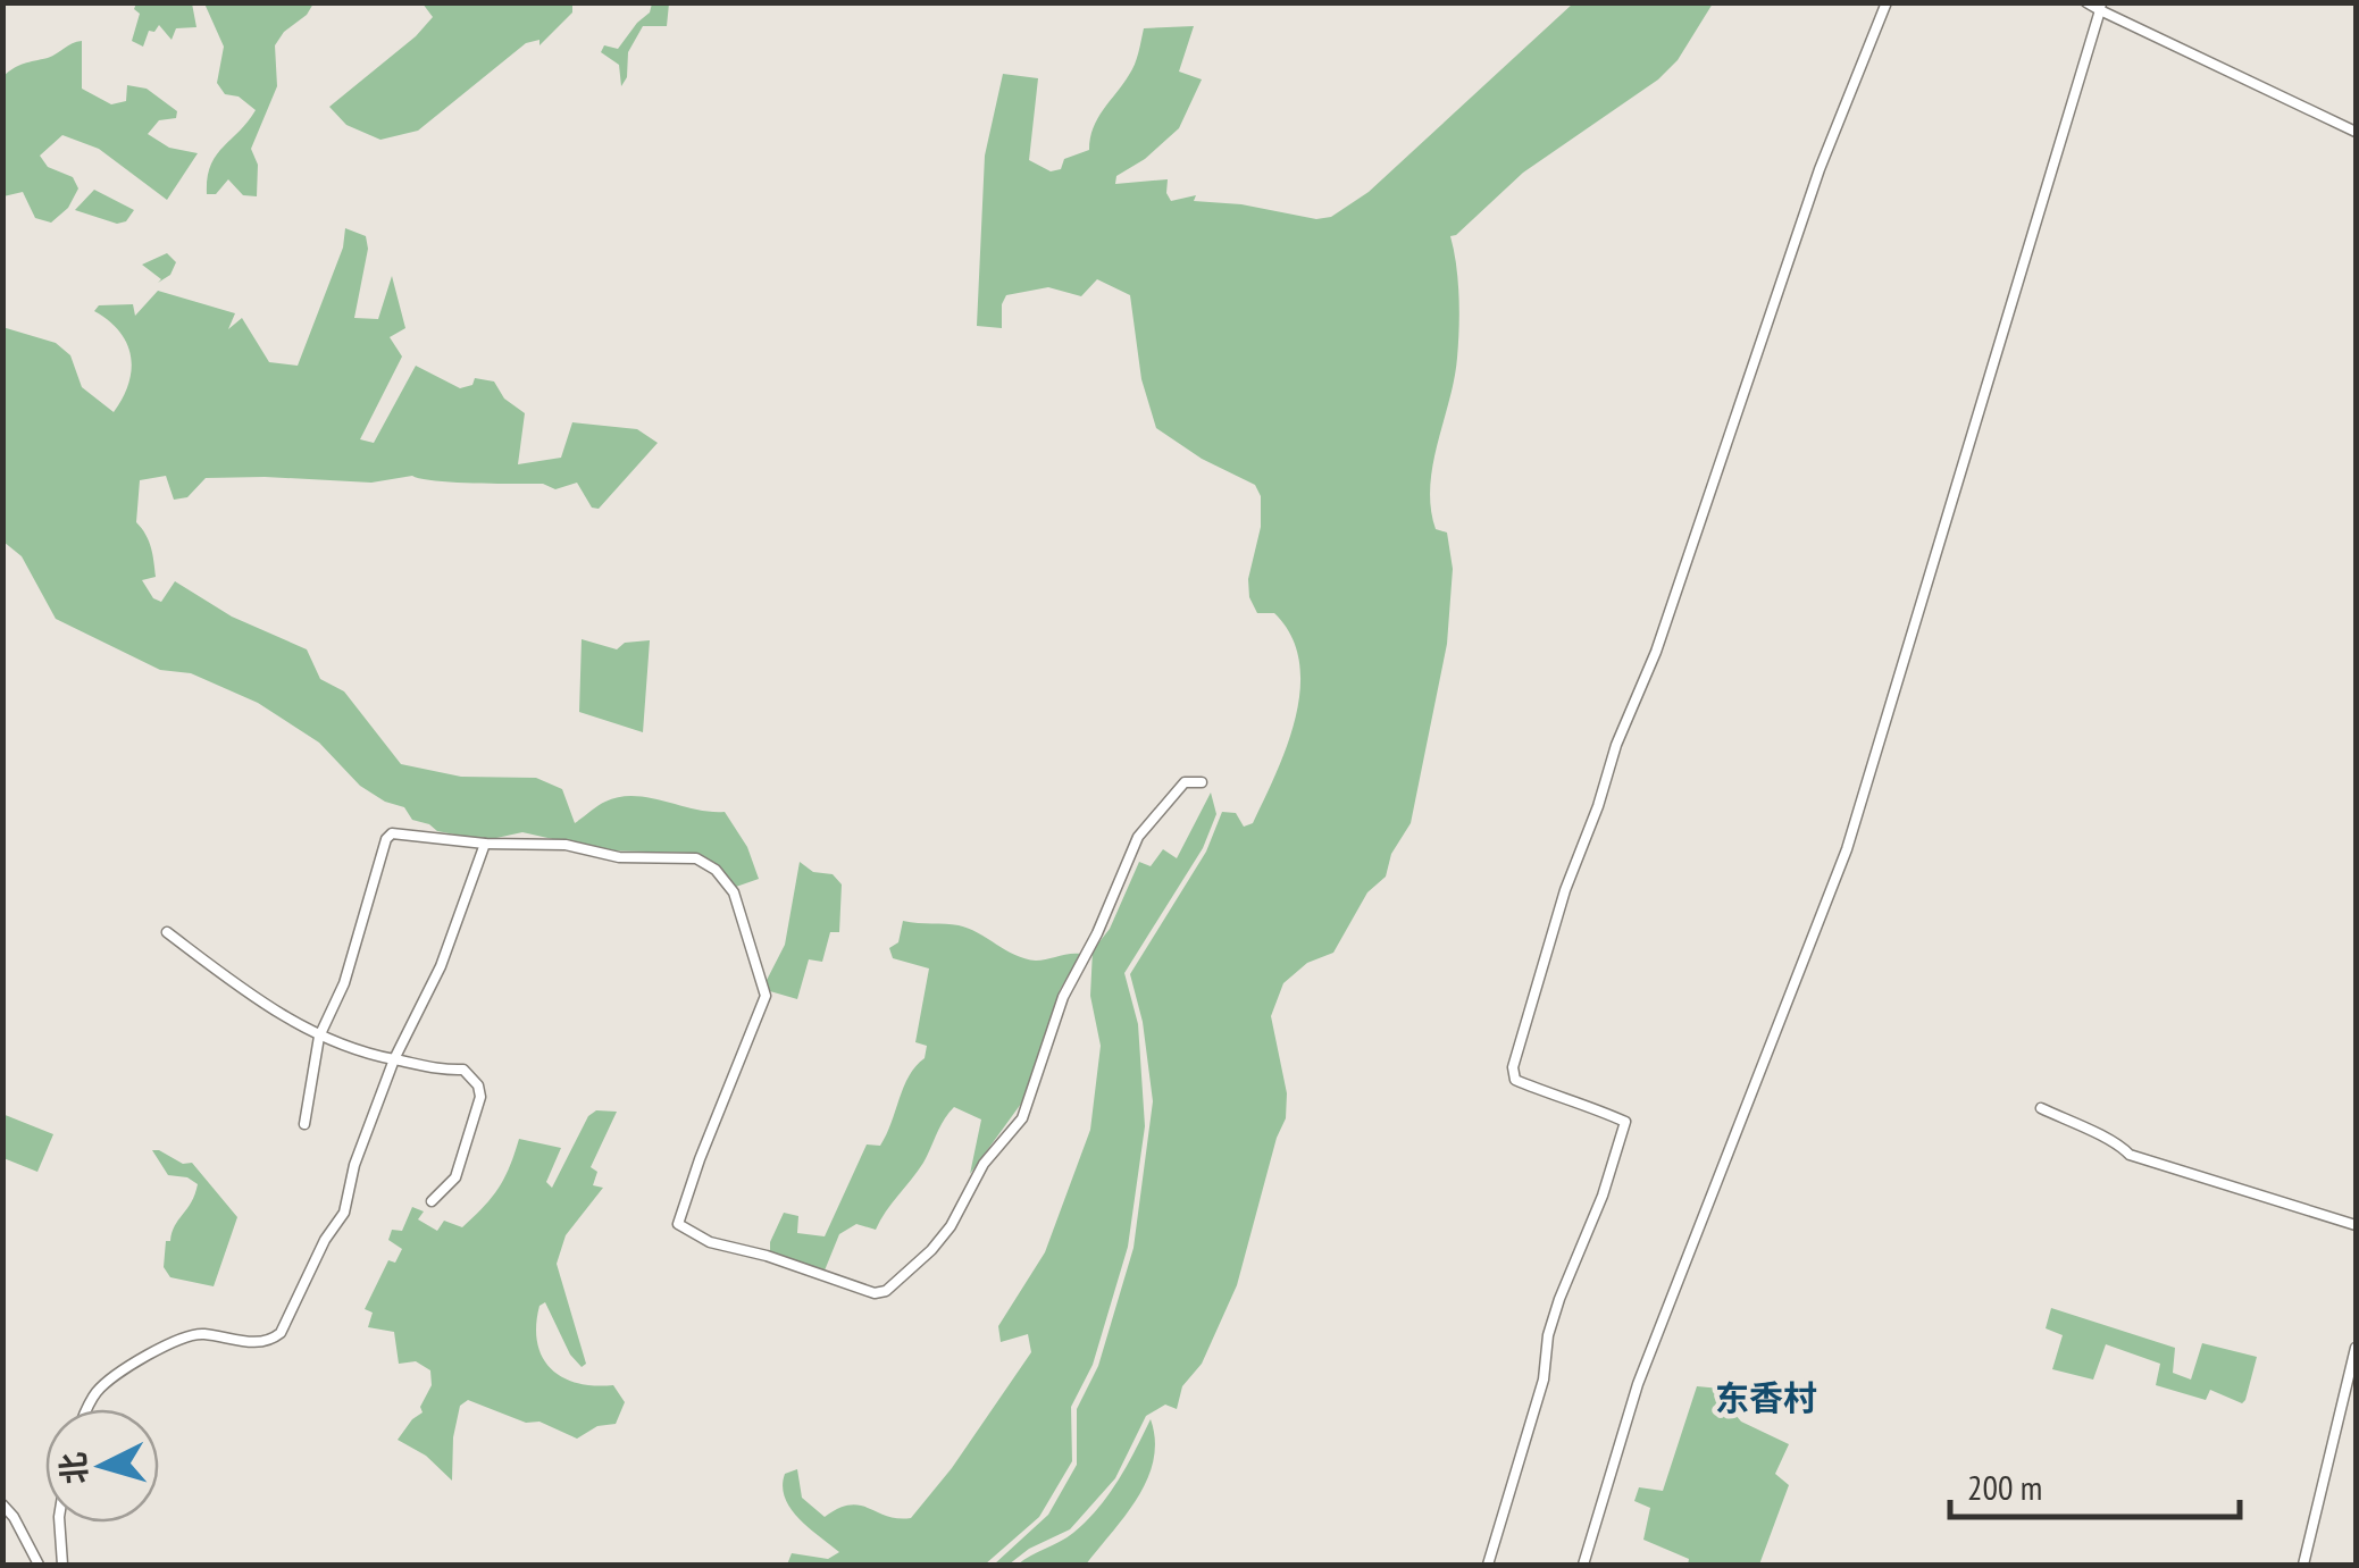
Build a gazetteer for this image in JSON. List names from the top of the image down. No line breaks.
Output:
{"districts":["东香村"],"scale_bar":"200 m","north":"left"}
